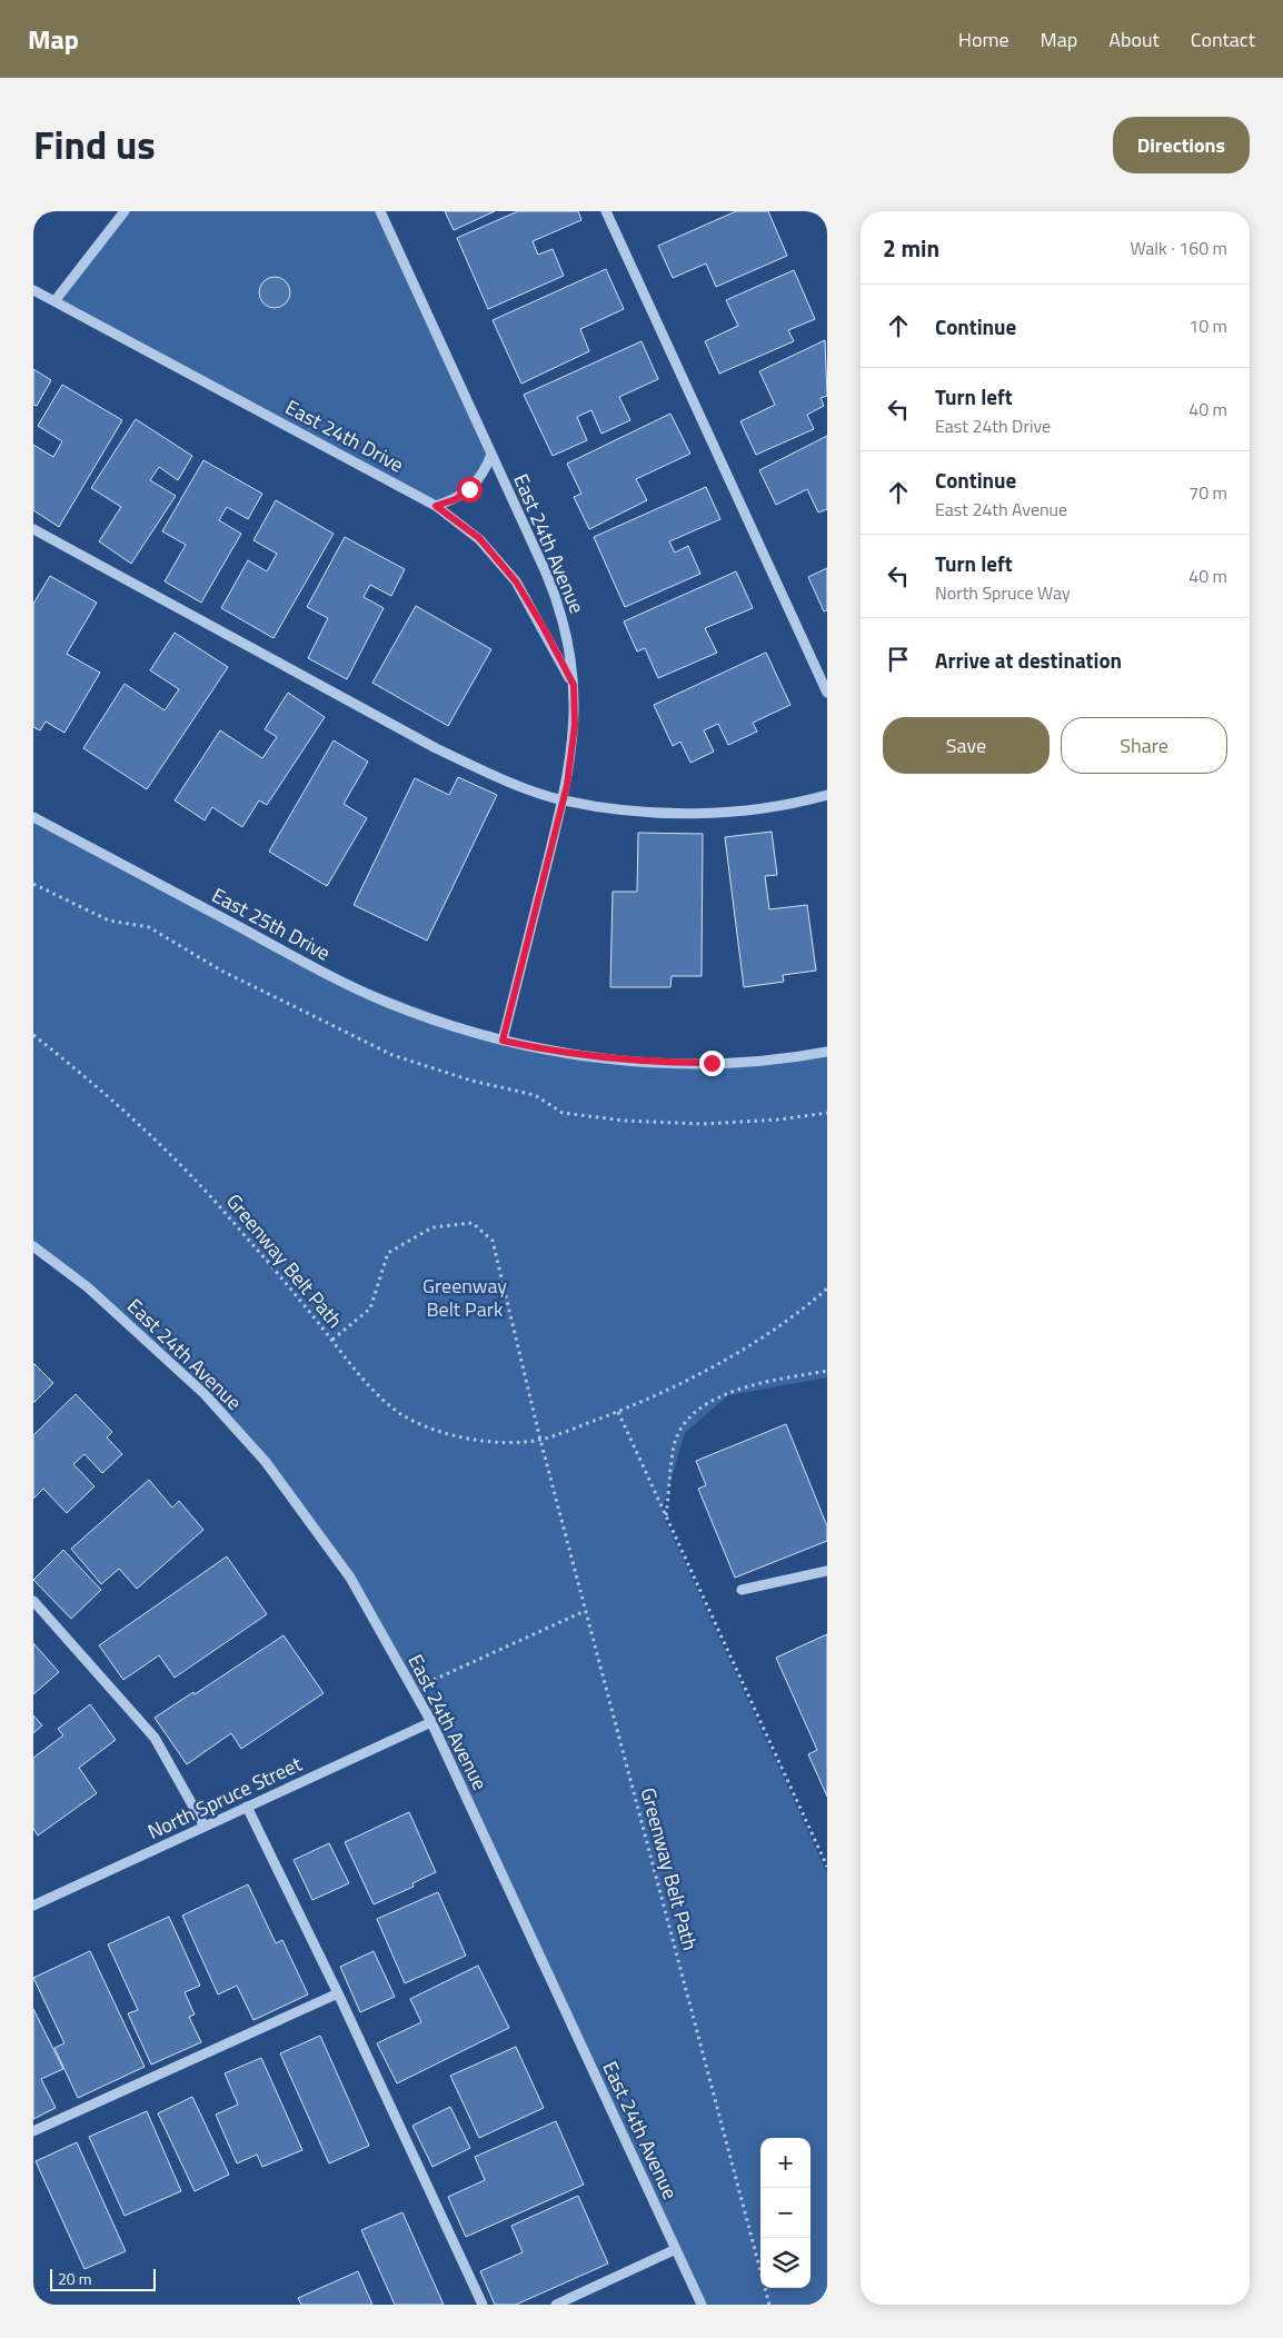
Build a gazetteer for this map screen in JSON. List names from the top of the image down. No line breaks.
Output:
{"streets":{"street":["East 24th Drive","East 24th Avenue","East 25th Drive","North Spruce Street"],"path":["Greenway Belt Path"]},"crossings":[["East 24th Drive","East 24th Avenue"],["East 24th Avenue","East 25th Drive"],["East 24th Avenue","North Spruce Street"]],"parks":["Greenway Belt Park"],"scale_bar":"20 m","page":{"header":"Map","nav":["Home","Map","About","Contact"],"title":"Find us","buttons":["Directions",["Save","Share"]],"heading":["2 min","Walk · 160 m"],"list":[["Continue","10 m"],["Turn left","East 24th Drive","40 m"],["Continue","East 24th Avenue","70 m"],["Turn left","North Spruce Way","40 m"],"Arrive at destination"],"map_buttons":["+","−"],"scale":"20 m"}}
